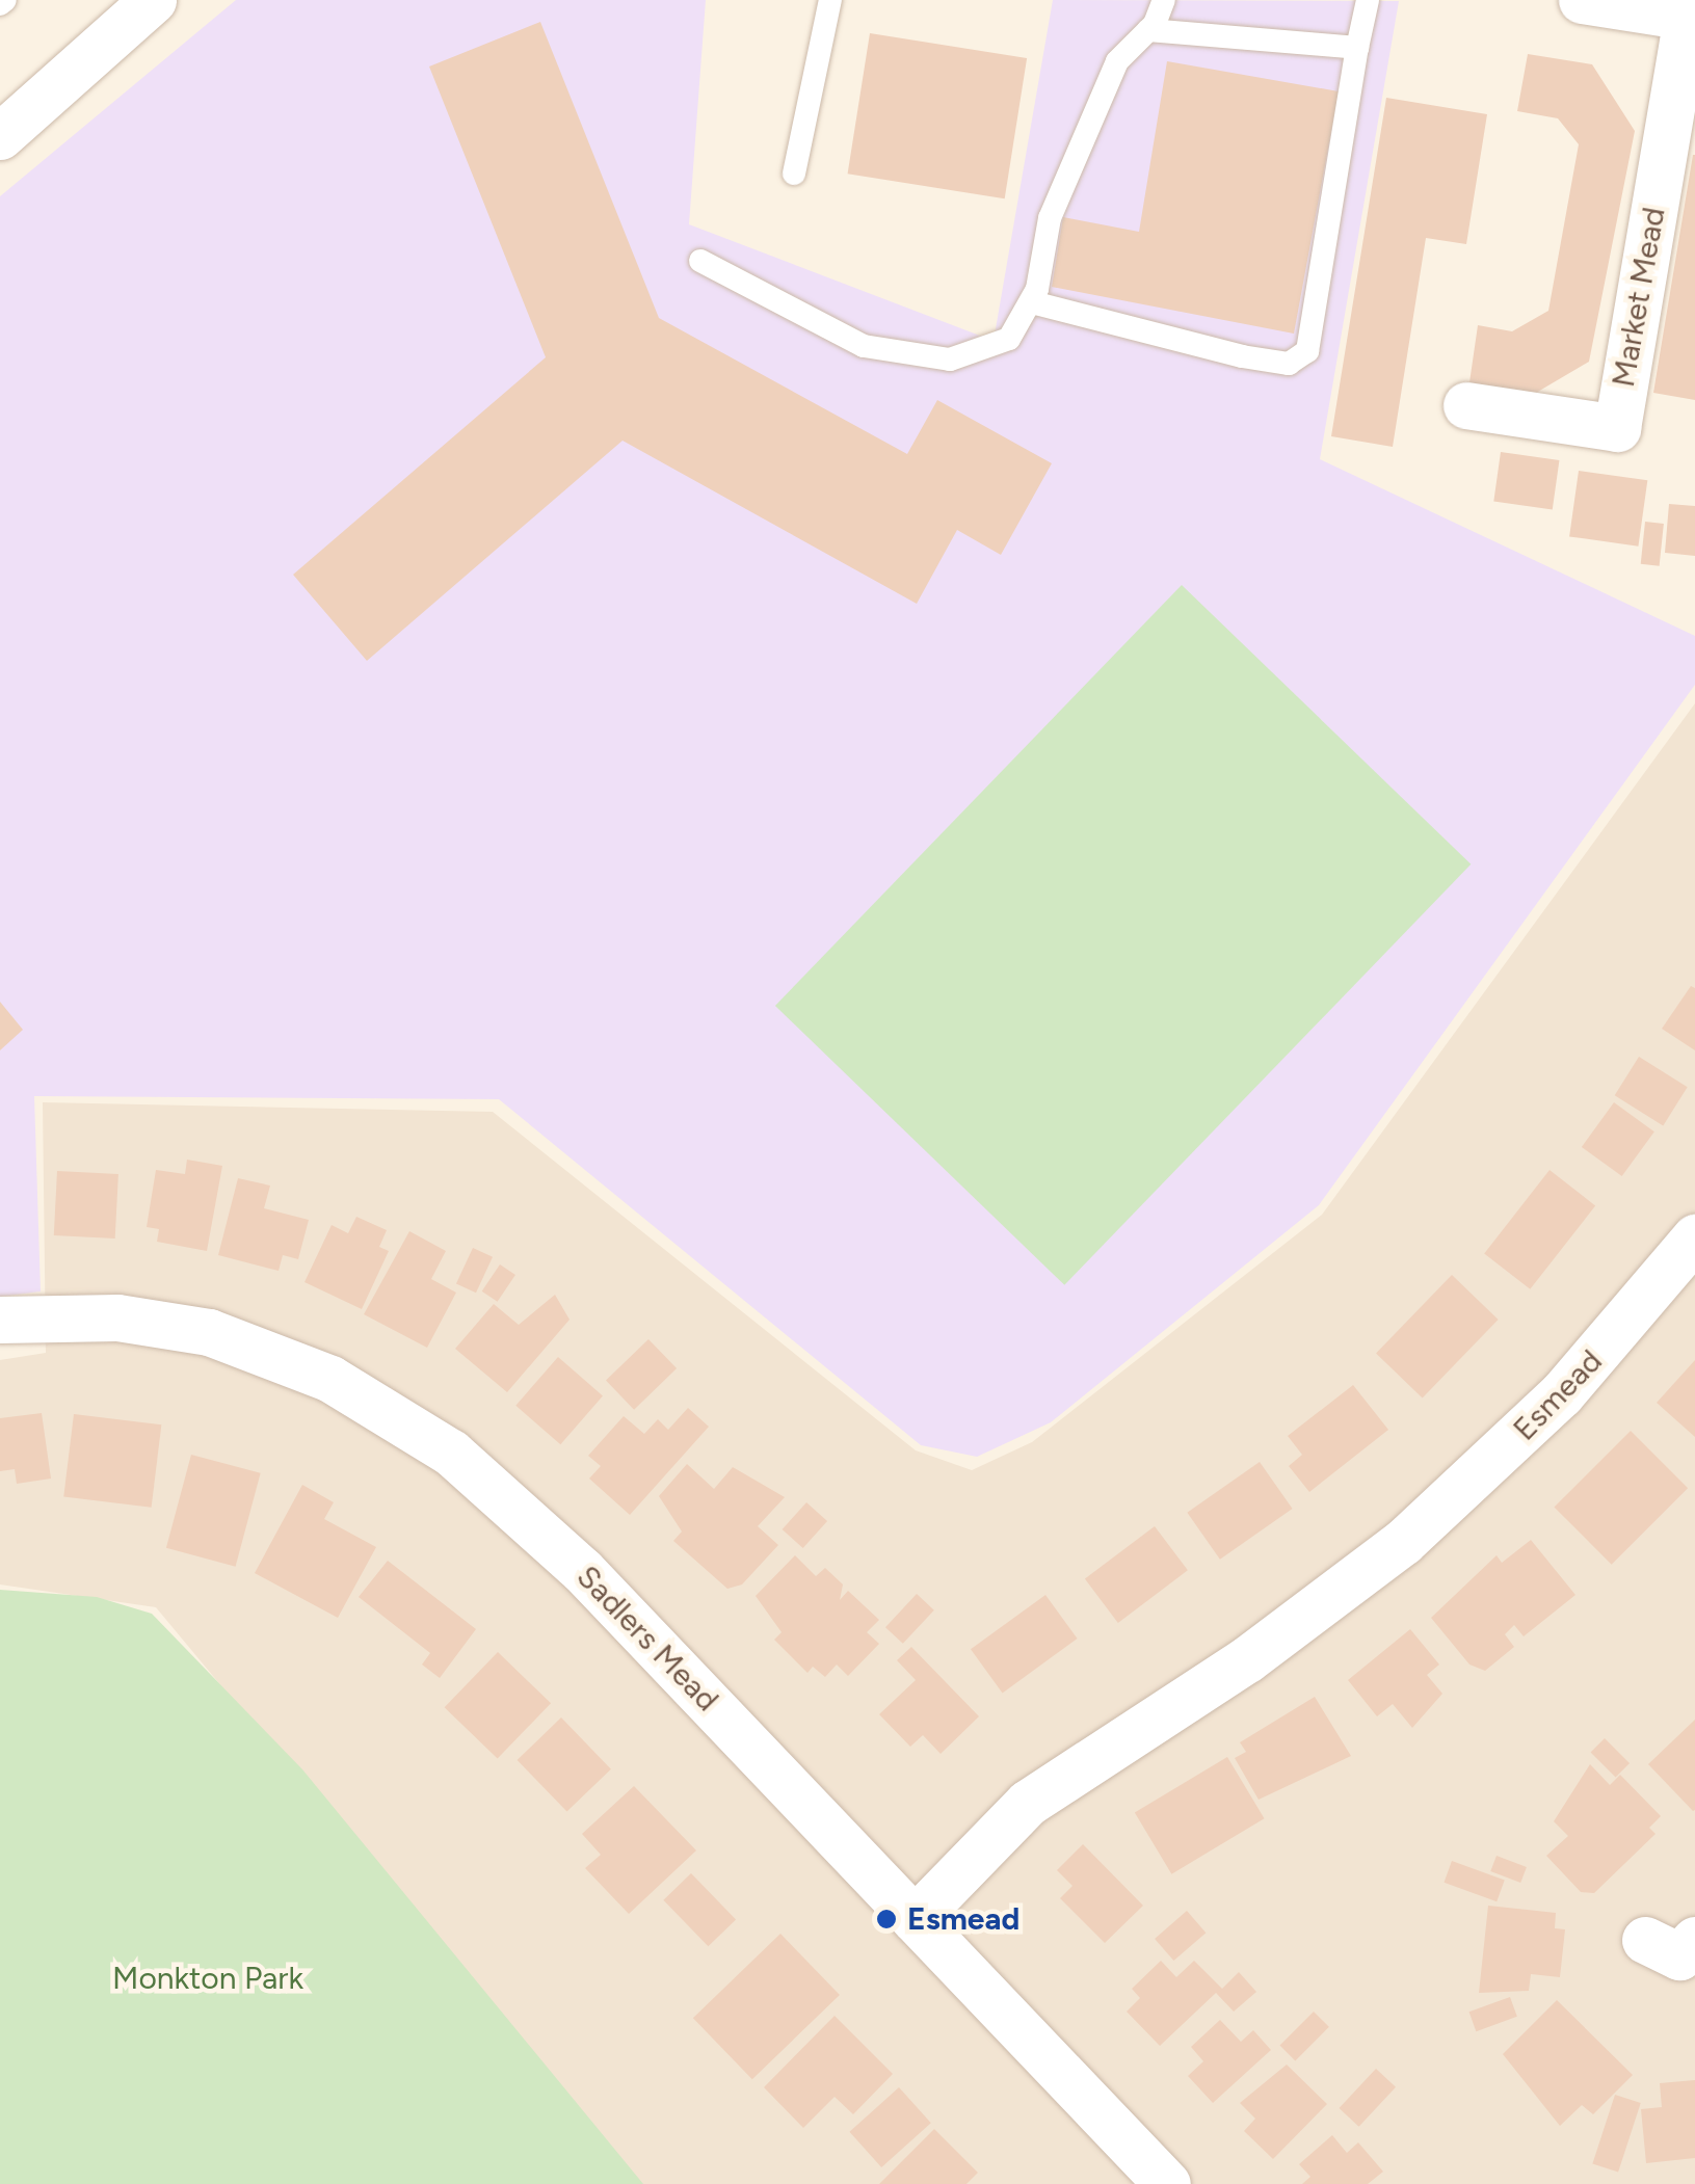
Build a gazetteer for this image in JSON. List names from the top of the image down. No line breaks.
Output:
{"streets":{"street":["Market Mead","Esmead","Sadlers Mead"]},"crossings":[["Esmead","Sadlers Mead"]],"parks":["Monkton Park"],"places":["Esmead"]}
